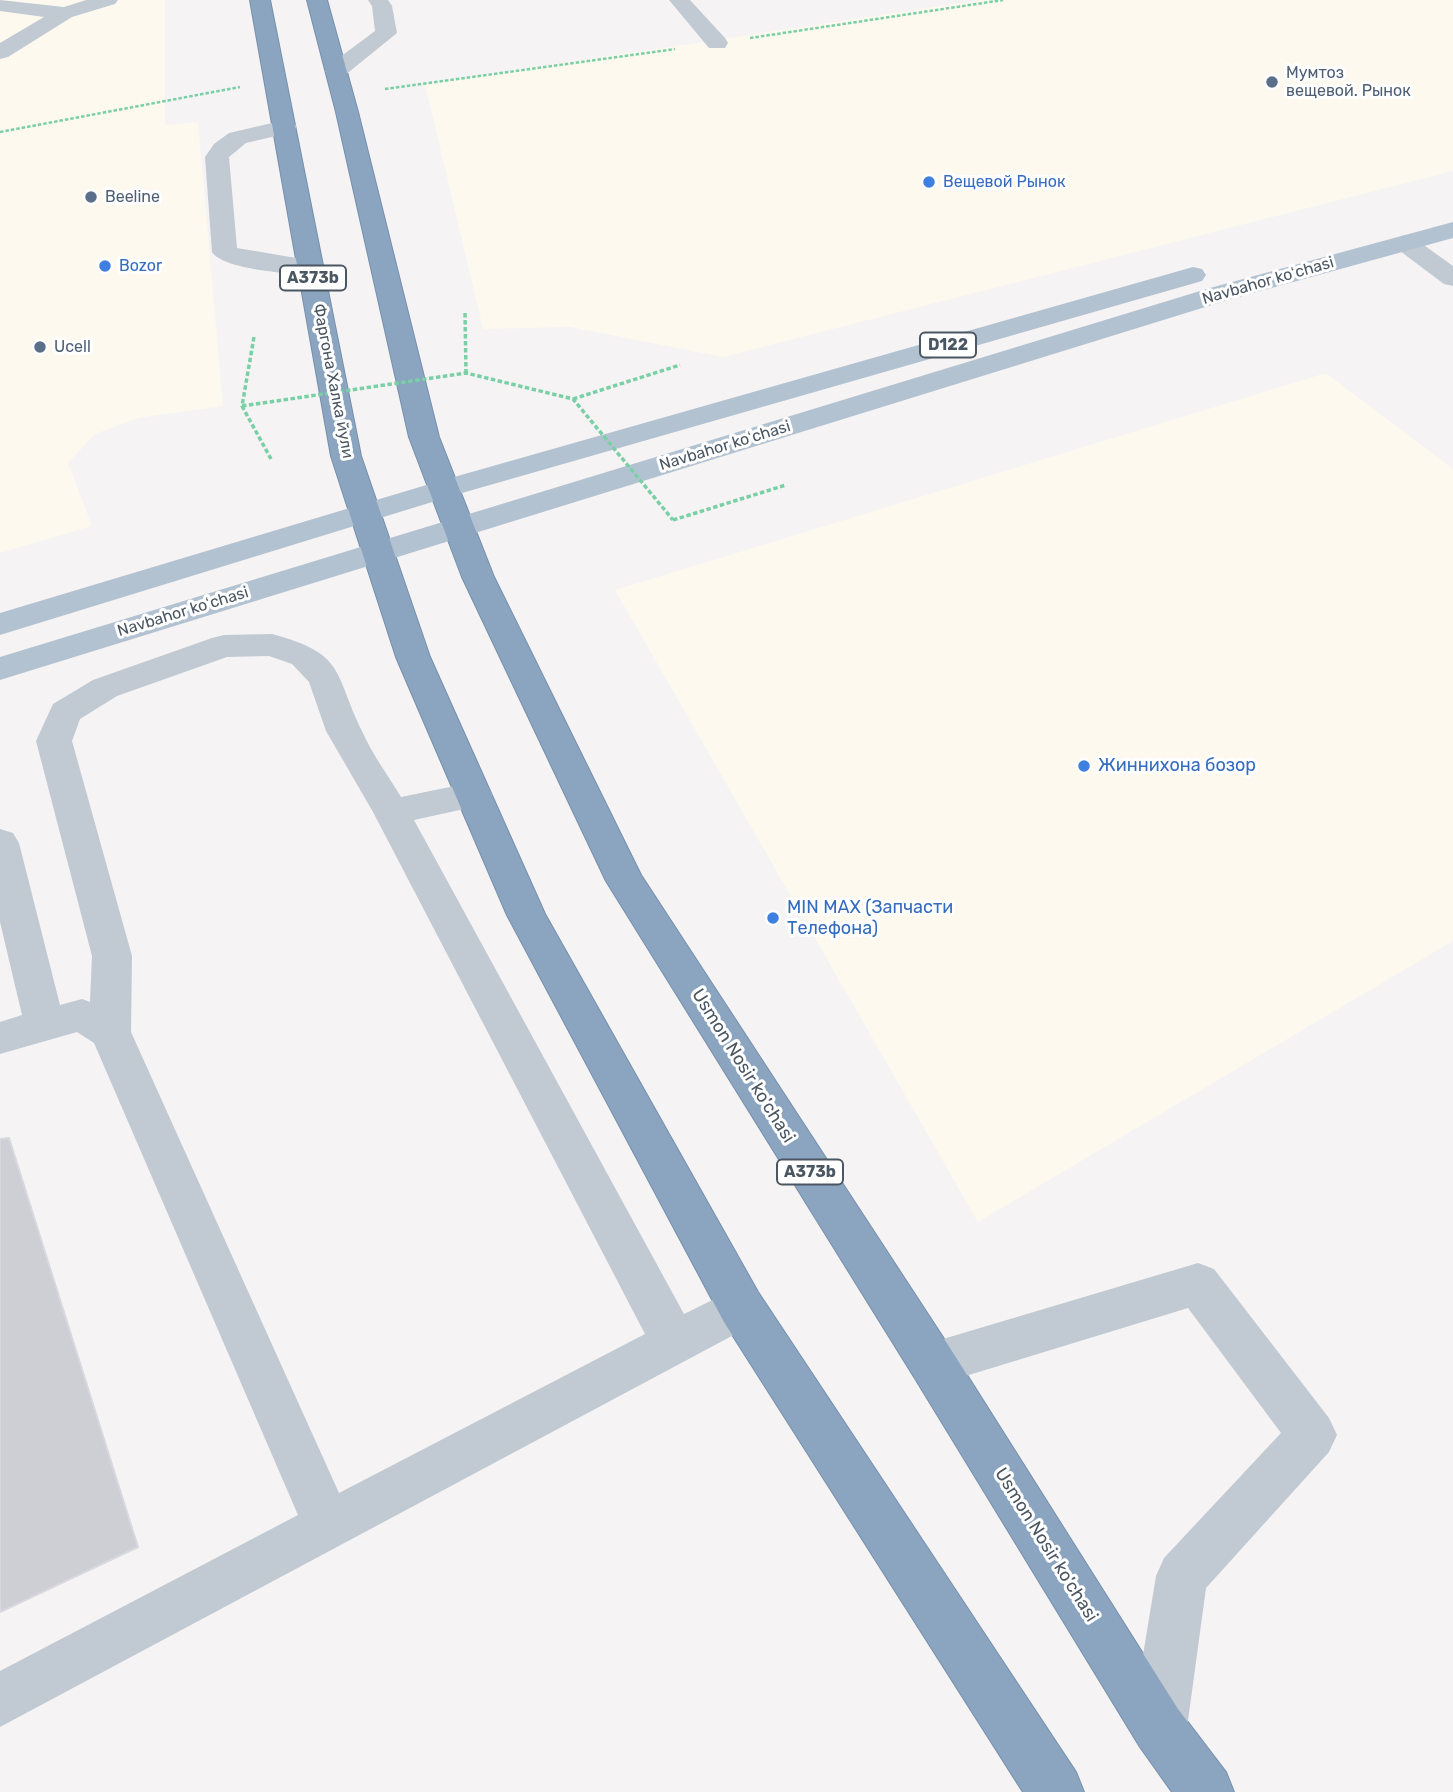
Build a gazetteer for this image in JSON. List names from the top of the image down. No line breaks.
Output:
{"streets":{"highway":["A373b","Фаргона Халка йули","Usmon Nosir ko'chasi"],"main road":["Navbahor koʻchasi","D122"]},"crossings":[["A373b","Navbahor koʻchasi"],["A373b","Фаргона Халка йули"],["A373b","Usmon Nosir ko'chasi"],["Navbahor koʻchasi","Фаргона Халка йули"],["Navbahor koʻchasi","Usmon Nosir ko'chasi"]],"places":["Мумтоз вещевой. Рынок","Вещевой Рынок","Beeline","Bozor","Ucell","Жиннихона бозор","MIN MAX (Запчасти Телефона)"]}
